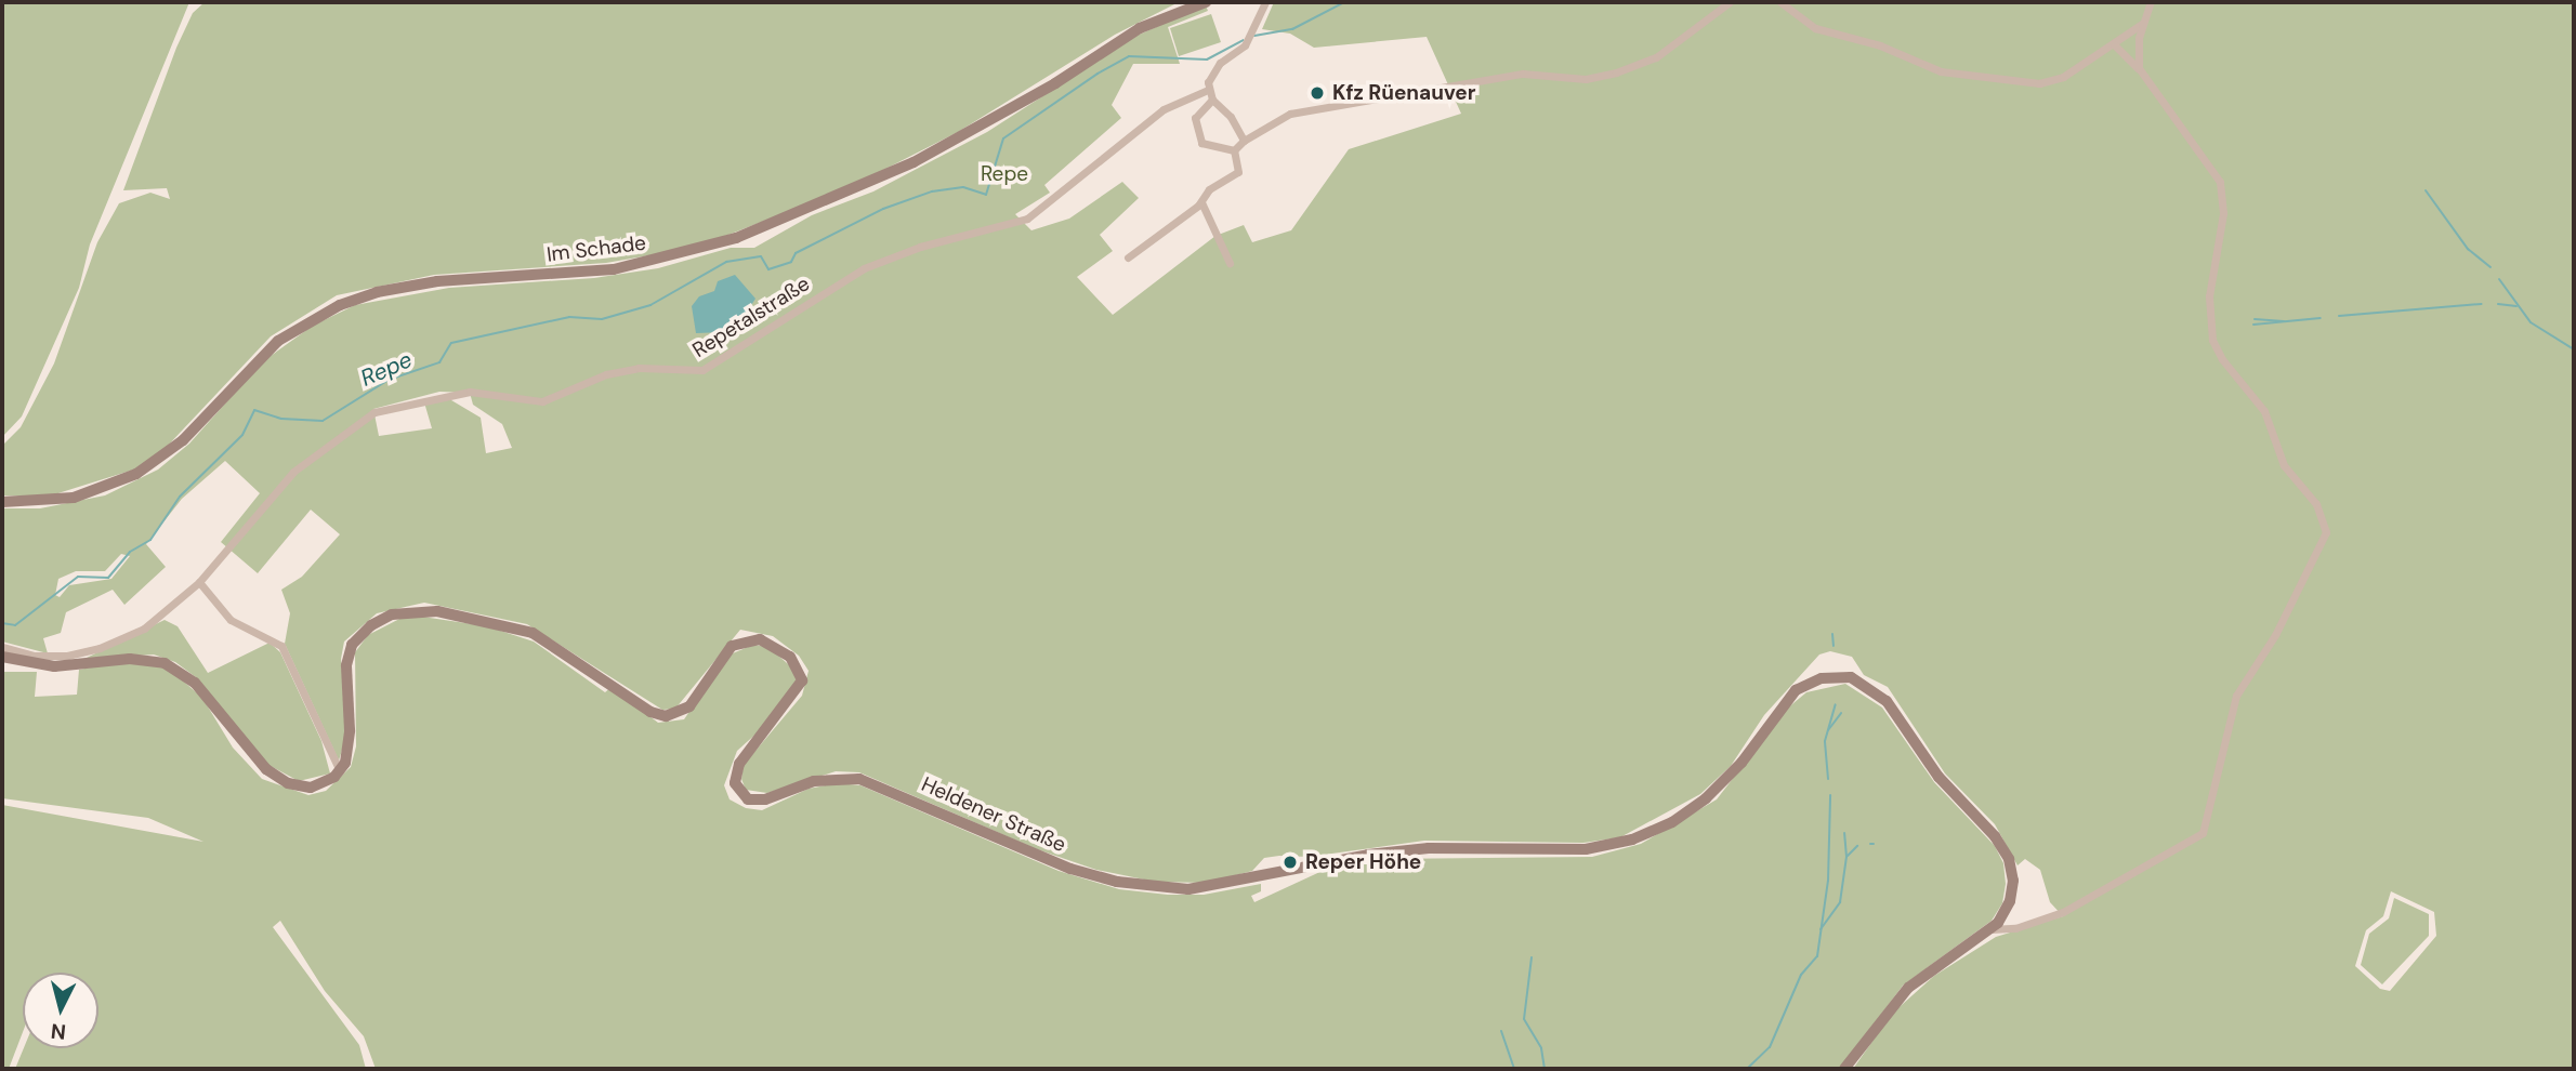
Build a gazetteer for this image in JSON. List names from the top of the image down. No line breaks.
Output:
{"streets":{"main road":["Im Schade","Heldener Straße"],"street":["Repetalstraße"]},"water":["Repe"],"parks":["Repe"],"places":["Kfz Rüenauver","Reper Höhe"],"north":"bottom"}
